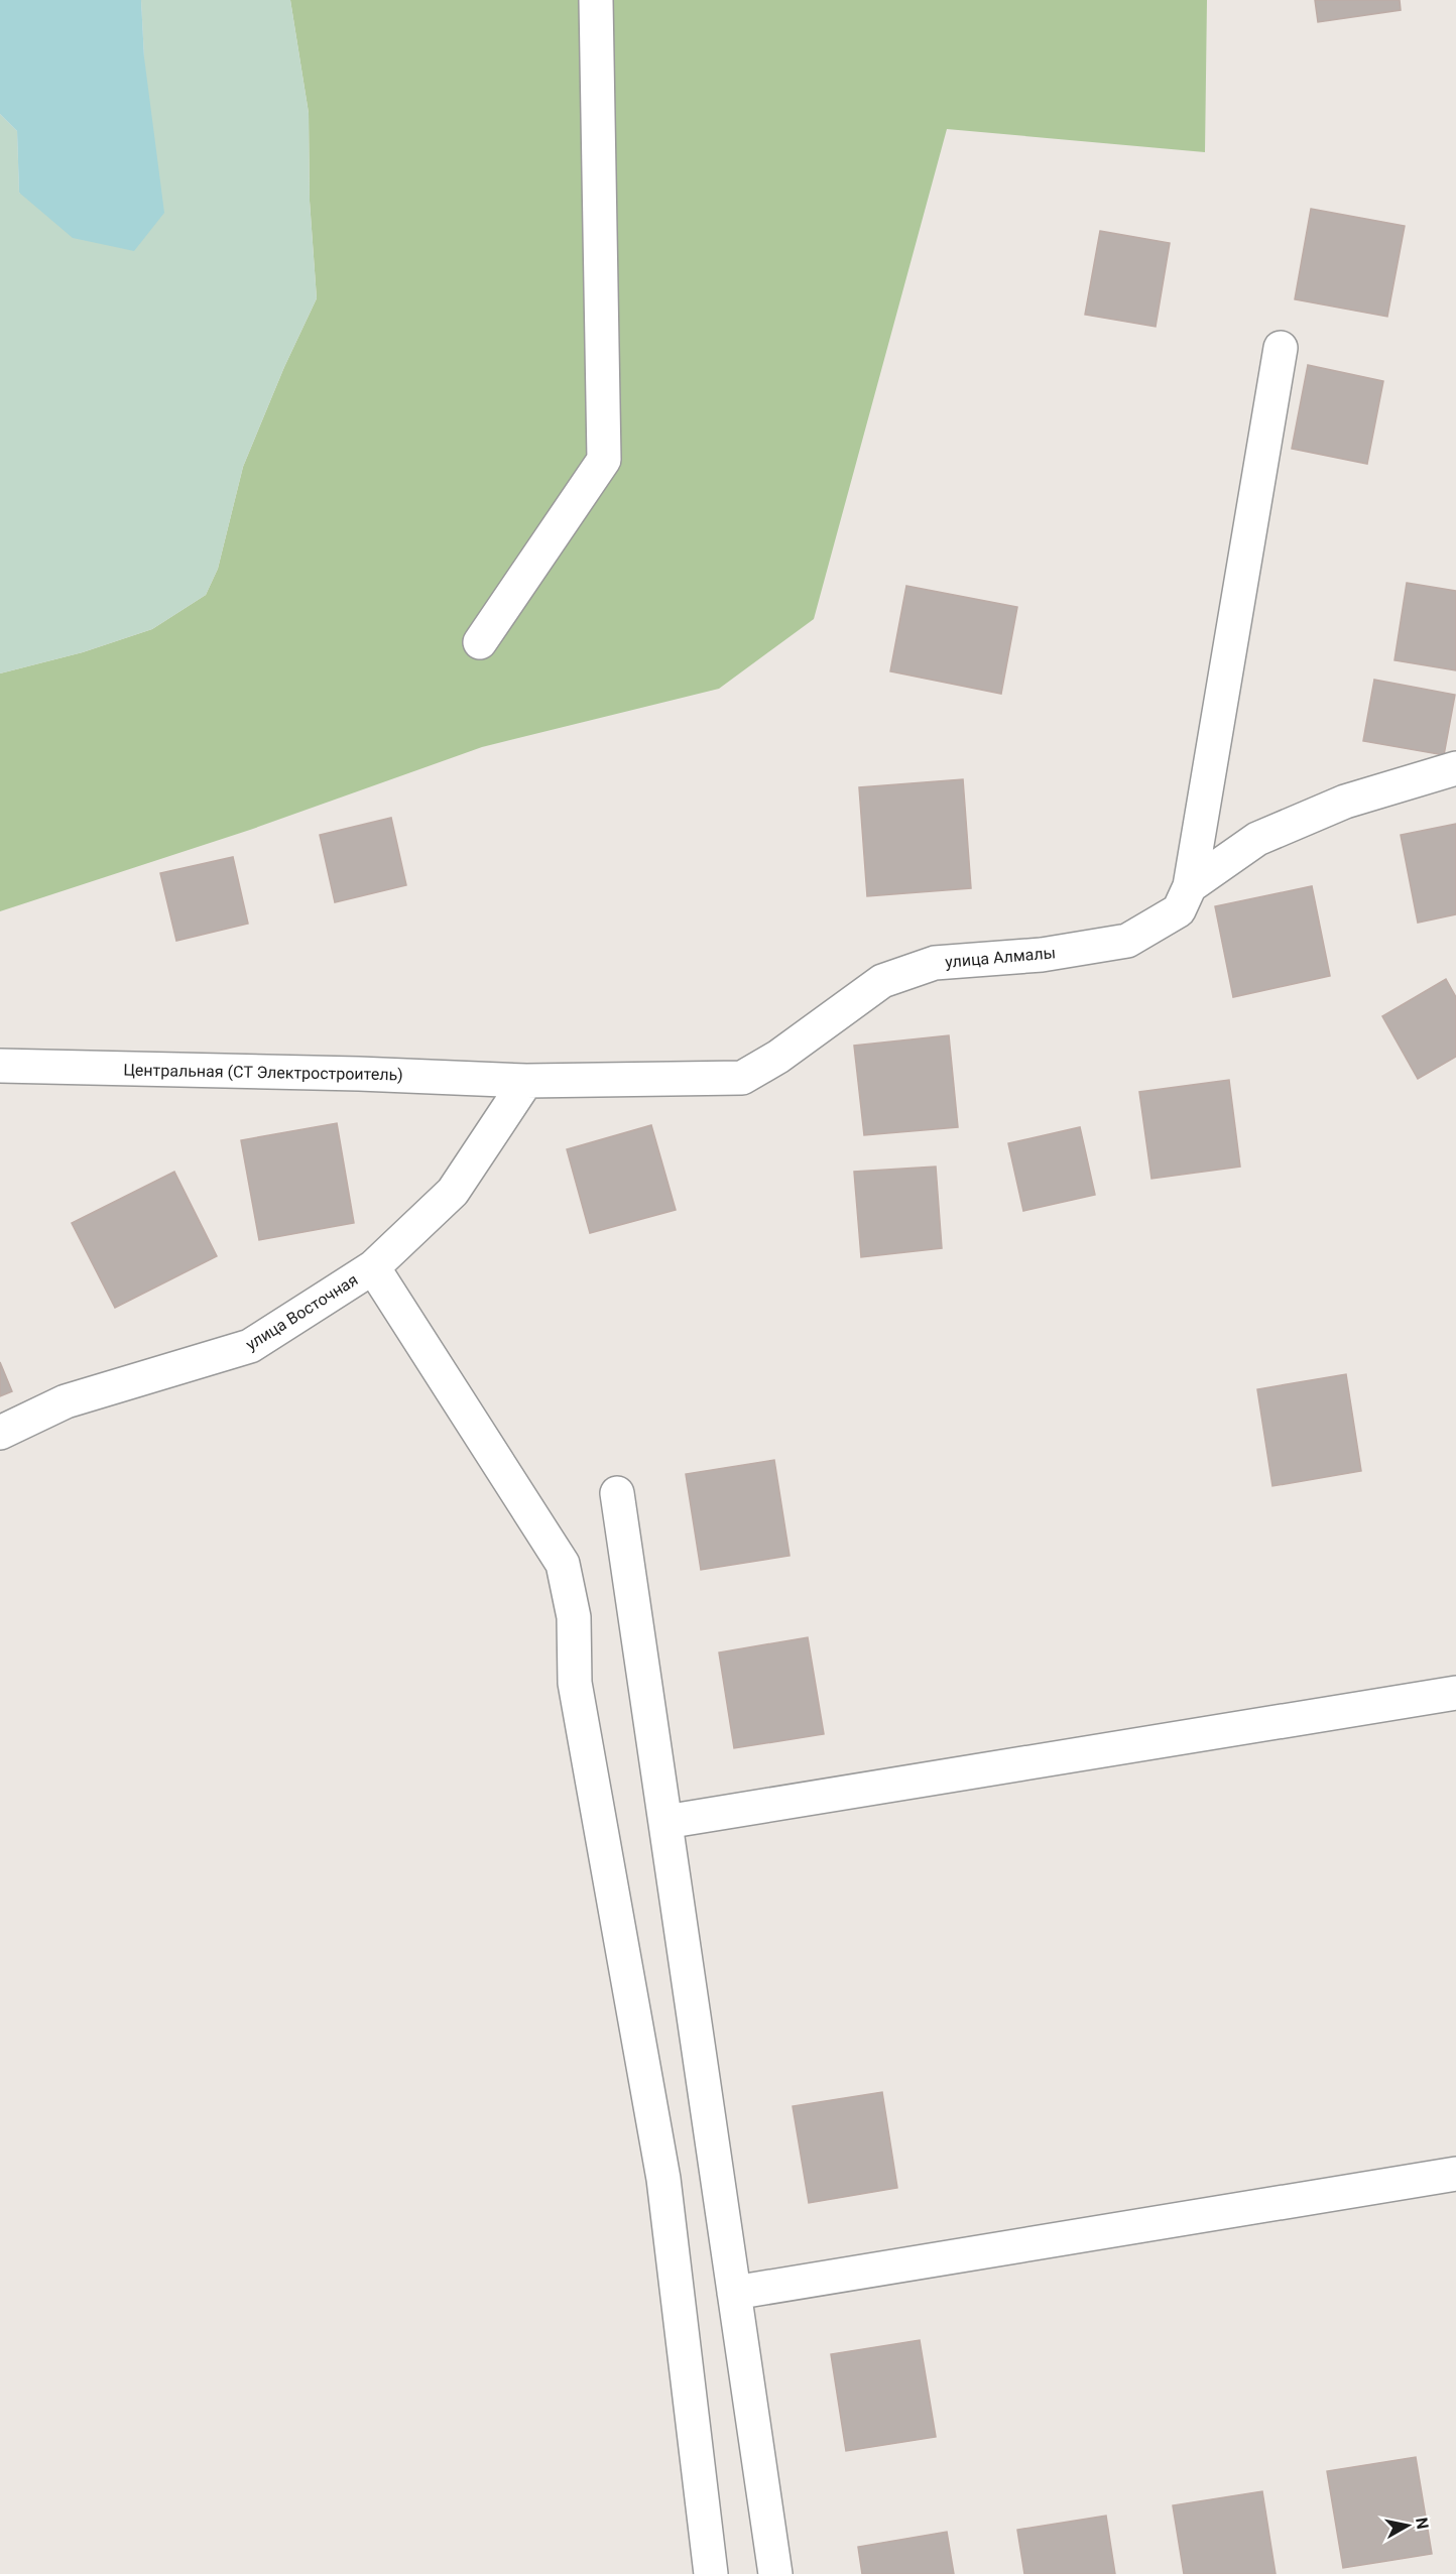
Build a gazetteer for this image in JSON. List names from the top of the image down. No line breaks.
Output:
{"streets":{"street":["улица Алмалы","Центральная (СТ Электростроитель)","улица Восточная"]},"crossings":[["улица Алмалы","Центральная (СТ Электростроитель)"],["улица Алмалы","улица Восточная"],["Центральная (СТ Электростроитель)","улица Восточная"]],"north":"right"}
